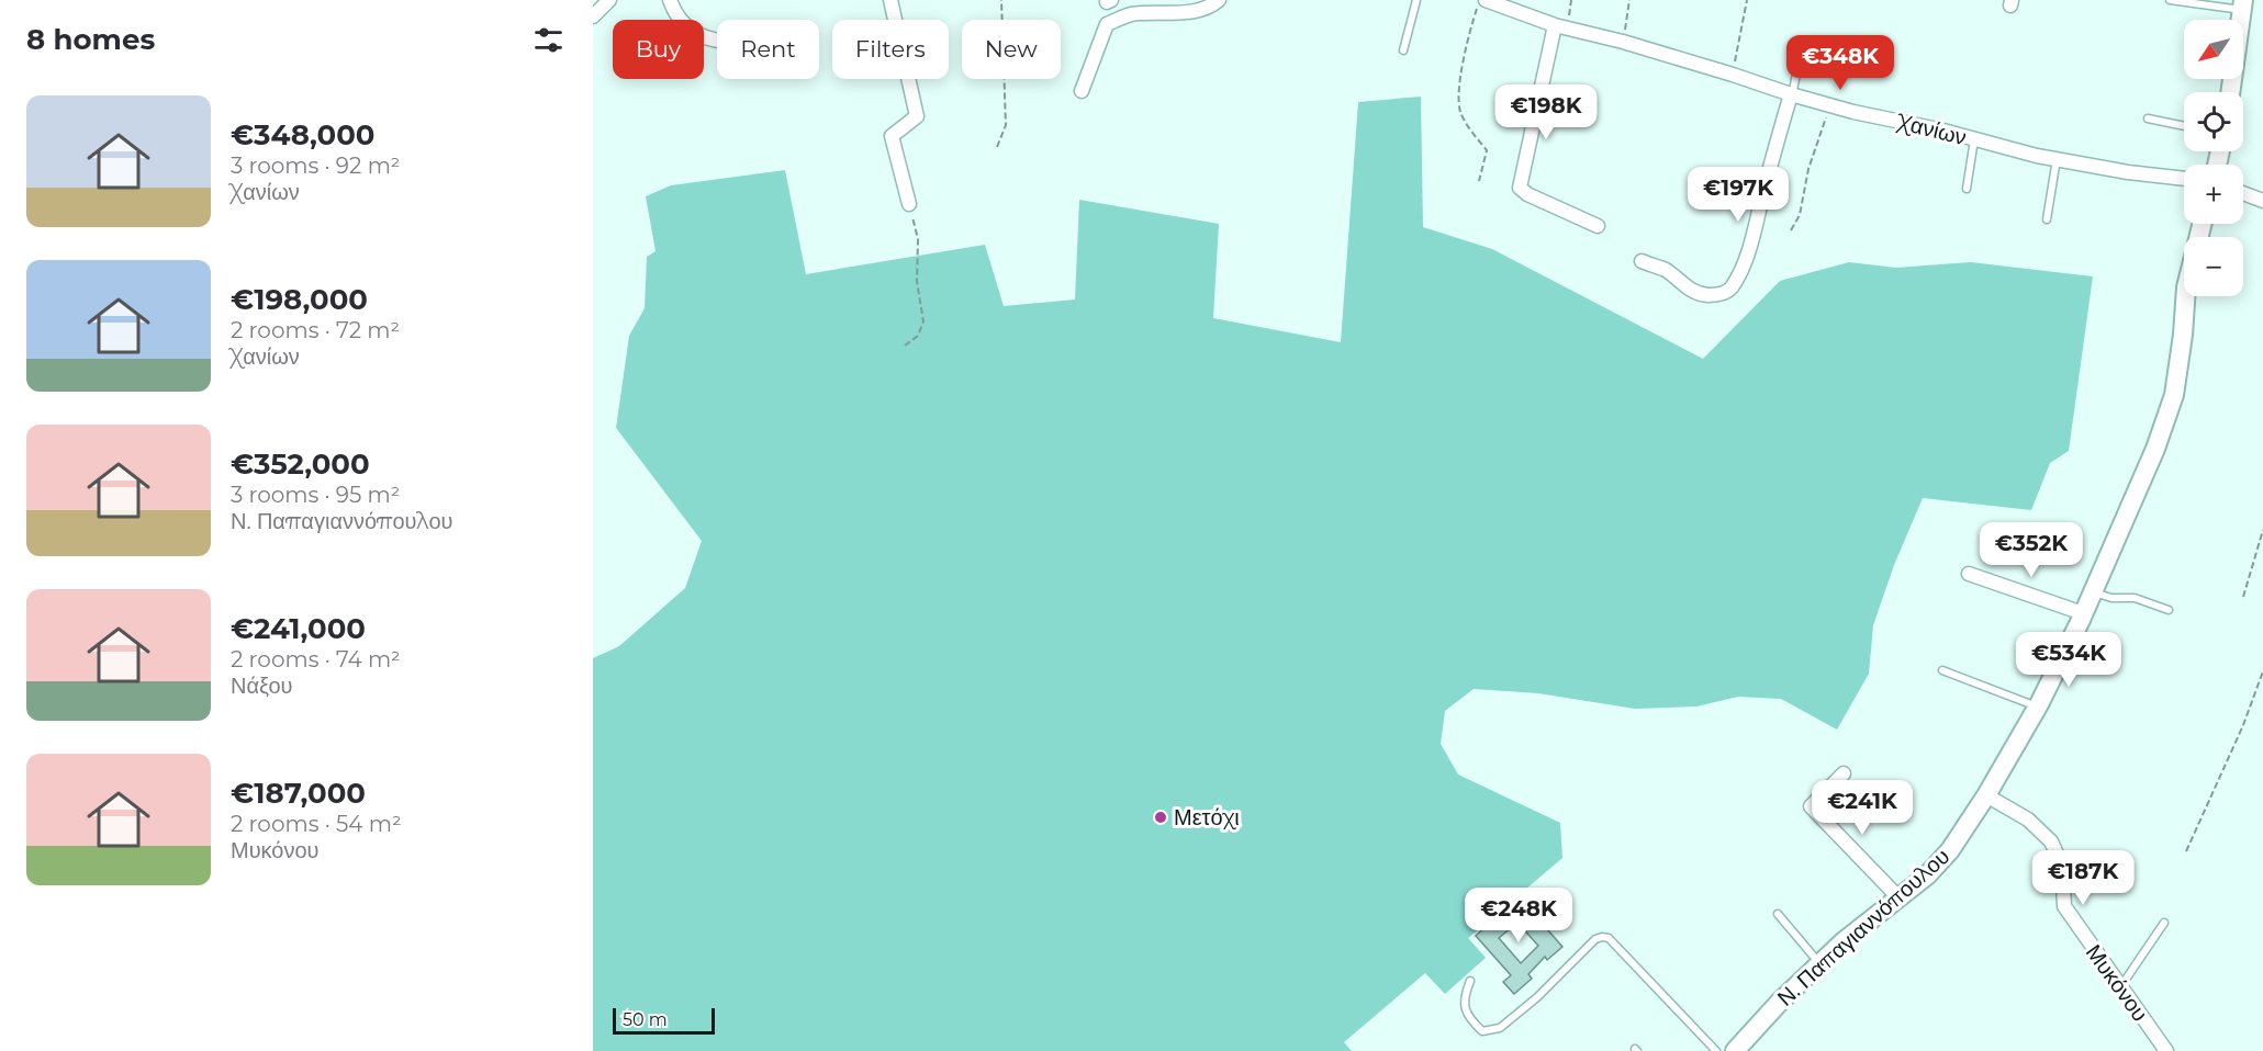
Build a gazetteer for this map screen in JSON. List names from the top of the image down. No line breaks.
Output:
{"streets":{"street":["Χανίων","Ν. Παπαγιαννόπουλου","Μυκόνου"]},"crossings":[["Ν. Παπαγιαννόπουλου","Μυκόνου"]],"places":["Μετόχι"],"scale_bar":"50 m","north":"bottom left","page":{"heading":"8 homes","map_buttons":["+","−"],"chip":["Buy","Rent","Filters","New"],"price":["€348K","€198K","€197K","€352K","€534K","€241K","€187K","€248K"],"list":[{"name":"€348,000","note":"3 rooms · 92 m² · Χανίων"},{"name":"€198,000","note":"2 rooms · 72 m² · Χανίων"},{"name":"€352,000","note":"3 rooms · 95 m² · Ν. Παπαγιαννόπουλου"},{"name":"€241,000","note":"2 rooms · 74 m² · Νάξου"},{"name":"€187,000","note":"2 rooms · 54 m² · Μυκόνου"}],"scale":"50 m"}}
